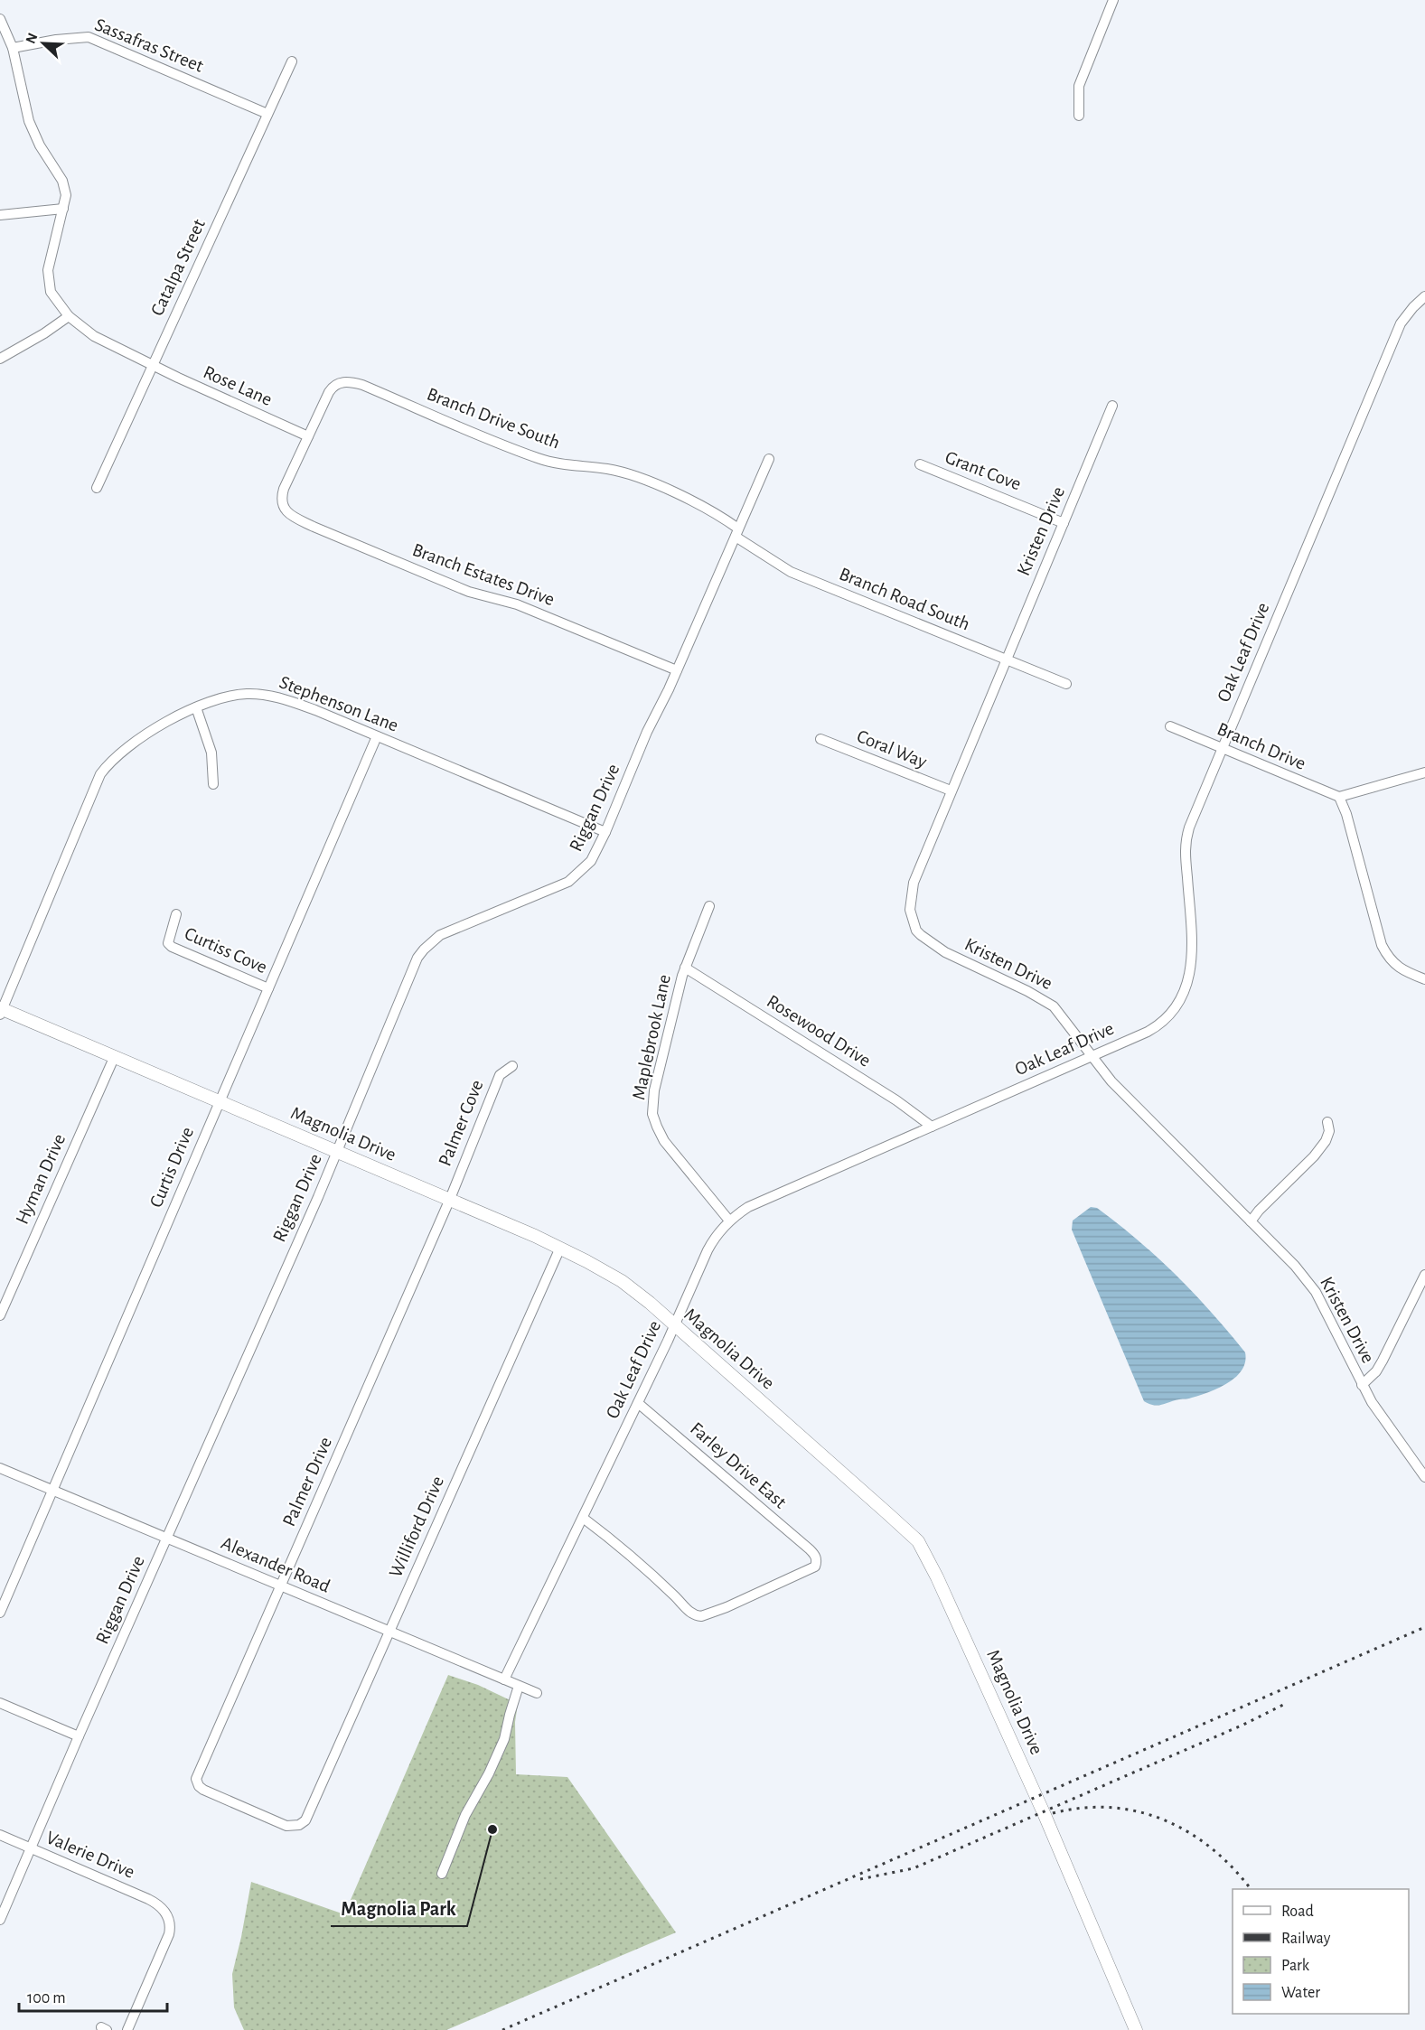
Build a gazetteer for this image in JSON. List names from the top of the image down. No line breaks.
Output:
{"streets":{"street":["Sassafras Street","Catalpa Street","Rose Lane","Branch Drive South","Grant Cove","Kristen Drive","Branch Estates Drive","Branch Road South","Oak Leaf Drive","Stephenson Lane","Branch Drive","Coral Way","Riggan Drive","Curtiss Cove","Rosewood Drive","Maplebrook Lane","Palmer Cove","Magnolia Drive","Curtis Drive","Hyman Drive","Farley Drive East","Palmer Drive","Williford Drive","Alexander Road","Valerie Drive"]},"crossings":[["Sassafras Street","Catalpa Street"],["Sassafras Street","Rose Lane"],["Catalpa Street","Rose Lane"],["Rose Lane","Branch Drive South"],["Rose Lane","Branch Estates Drive"],["Branch Drive South","Branch Estates Drive"],["Branch Drive South","Branch Road South"],["Branch Drive South","Riggan Drive"],["Grant Cove","Kristen Drive"],["Kristen Drive","Branch Road South"],["Kristen Drive","Oak Leaf Drive"],["Kristen Drive","Coral Way"],["Branch Estates Drive","Riggan Drive"],["Branch Road South","Riggan Drive"],["Oak Leaf Drive","Branch Drive"],["Oak Leaf Drive","Rosewood Drive"],["Oak Leaf Drive","Maplebrook Lane"],["Oak Leaf Drive","Magnolia Drive"],["Oak Leaf Drive","Farley Drive East"],["Oak Leaf Drive","Alexander Road"],["Stephenson Lane","Riggan Drive"],["Stephenson Lane","Magnolia Drive"],["Stephenson Lane","Curtis Drive"],["Riggan Drive","Magnolia Drive"],["Riggan Drive","Alexander Road"],["Riggan Drive","Valerie Drive"],["Curtiss Cove","Curtis Drive"],["Rosewood Drive","Maplebrook Lane"],["Palmer Cove","Magnolia Drive"],["Palmer Cove","Palmer Drive"],["Magnolia Drive","Curtis Drive"],["Magnolia Drive","Hyman Drive"],["Magnolia Drive","Palmer Drive"],["Magnolia Drive","Williford Drive"],["Curtis Drive","Alexander Road"],["Palmer Drive","Williford Drive"],["Palmer Drive","Alexander Road"],["Williford Drive","Alexander Road"]],"places":["Magnolia Park"],"legend":["Road","Railway","Park","Water"],"scale_bar":"100 m","north":"top left"}
